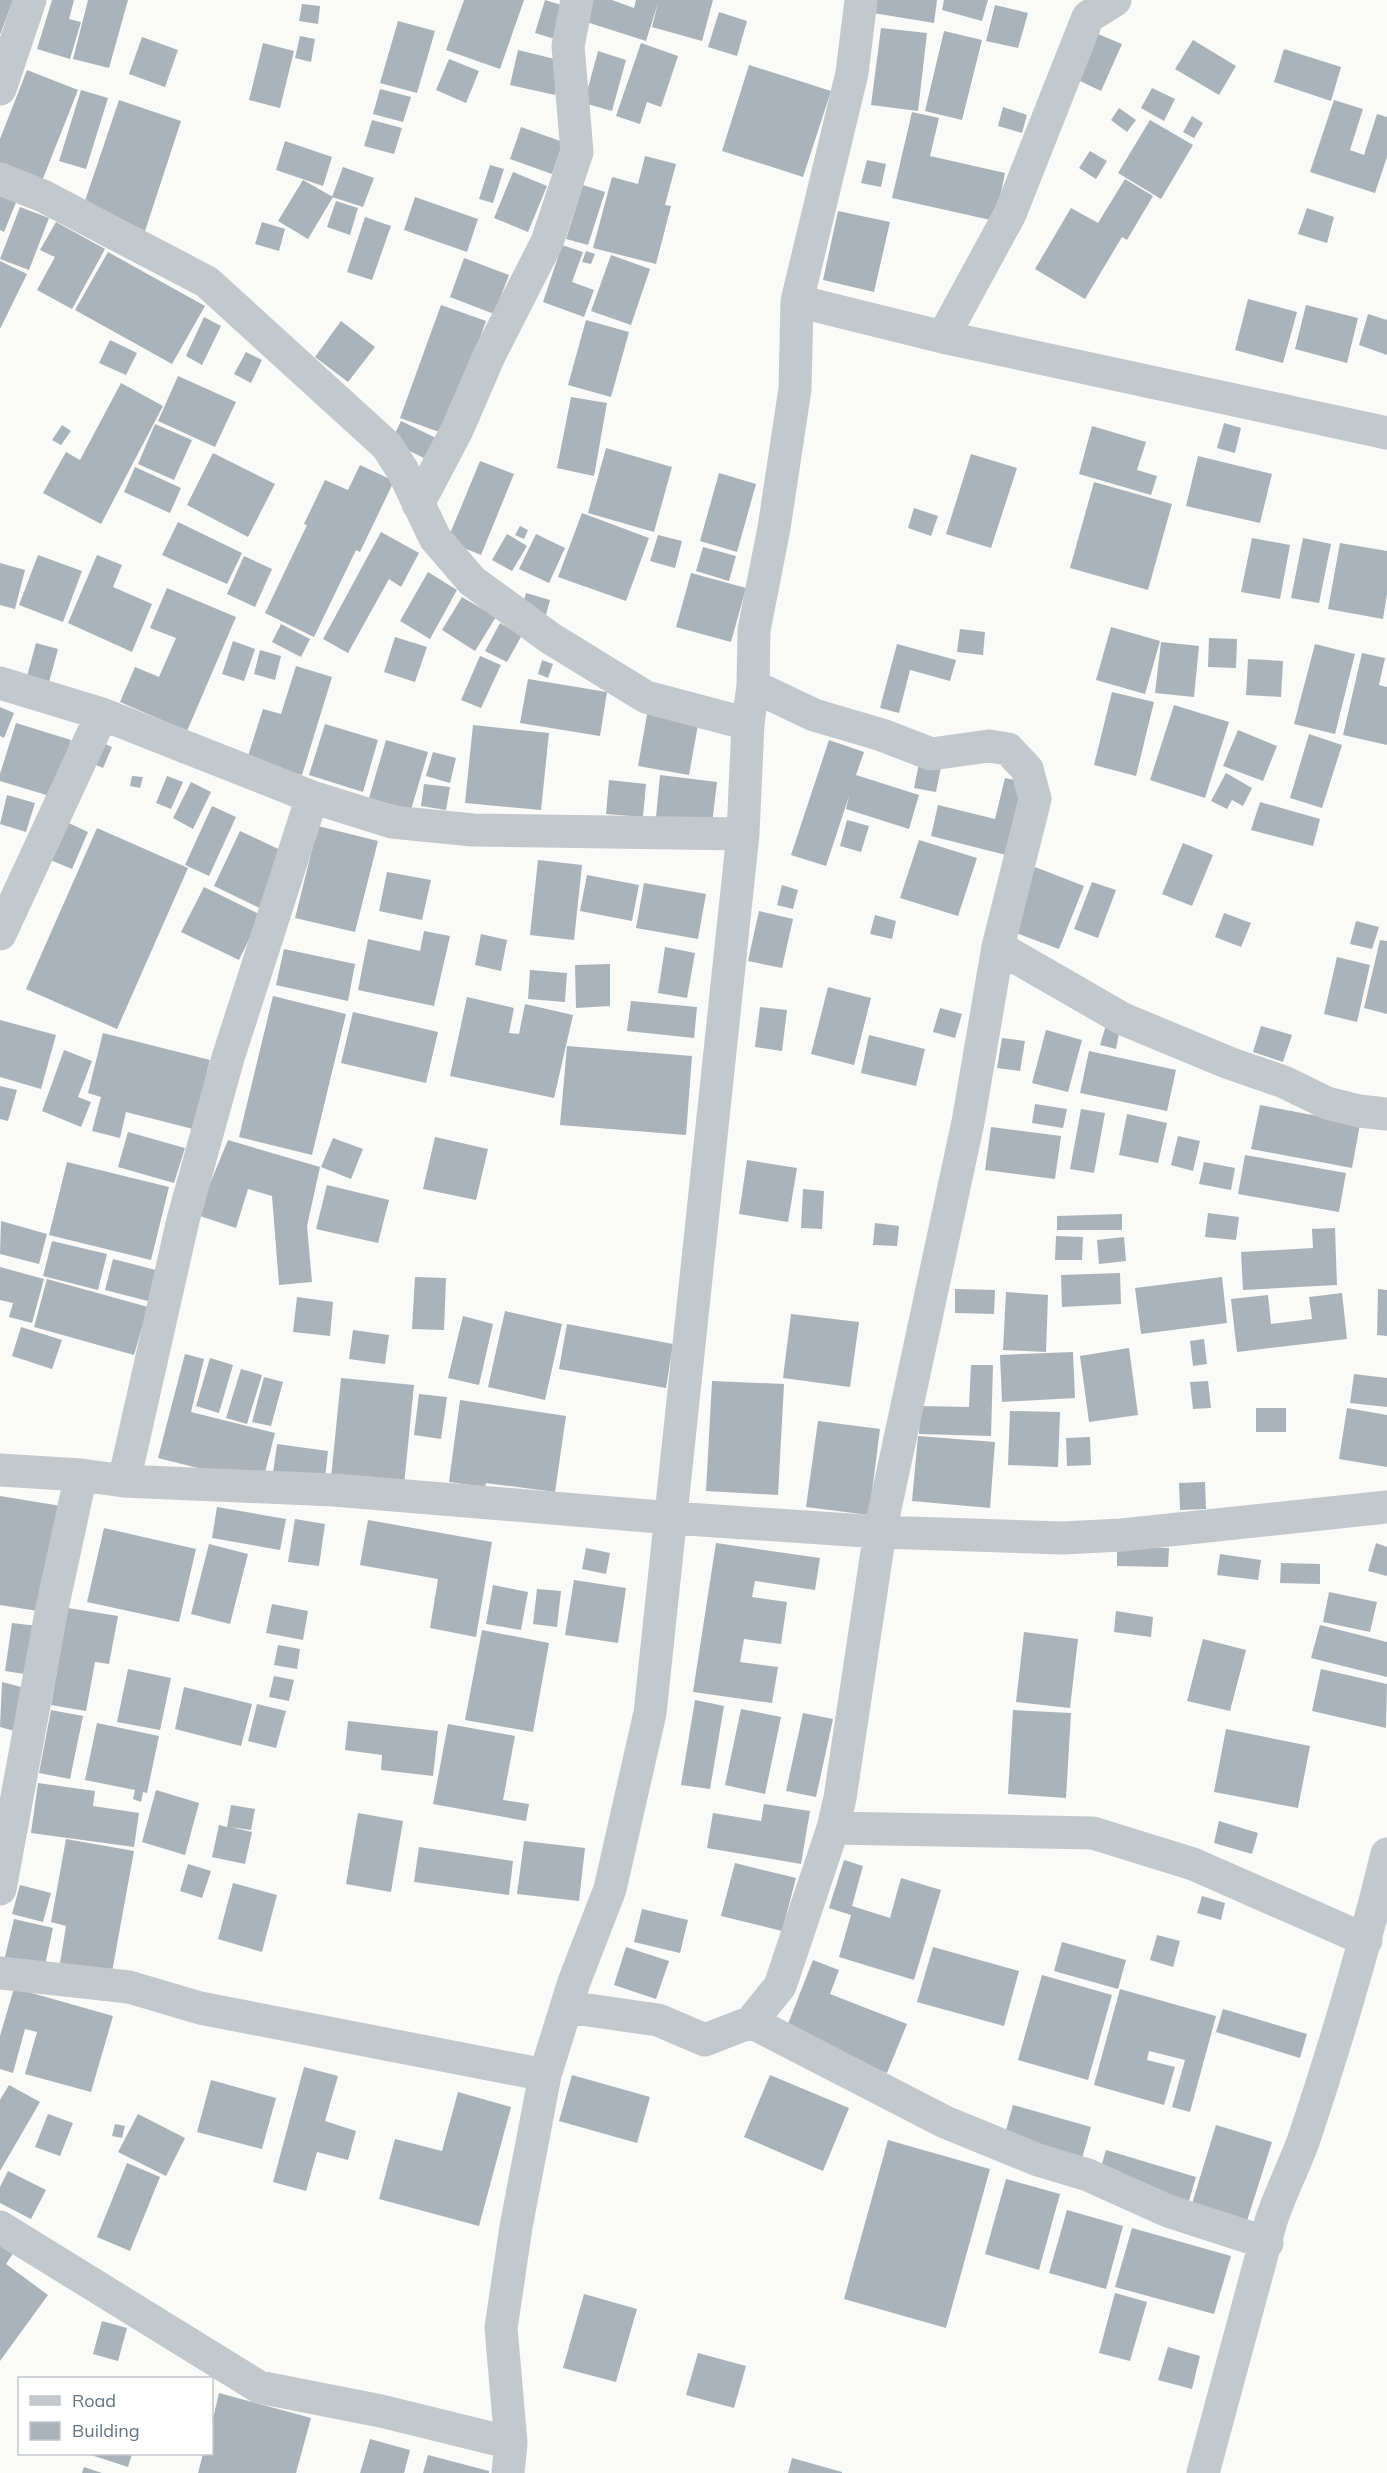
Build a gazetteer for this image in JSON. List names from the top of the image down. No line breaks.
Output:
{"legend":["Road","Building"]}
